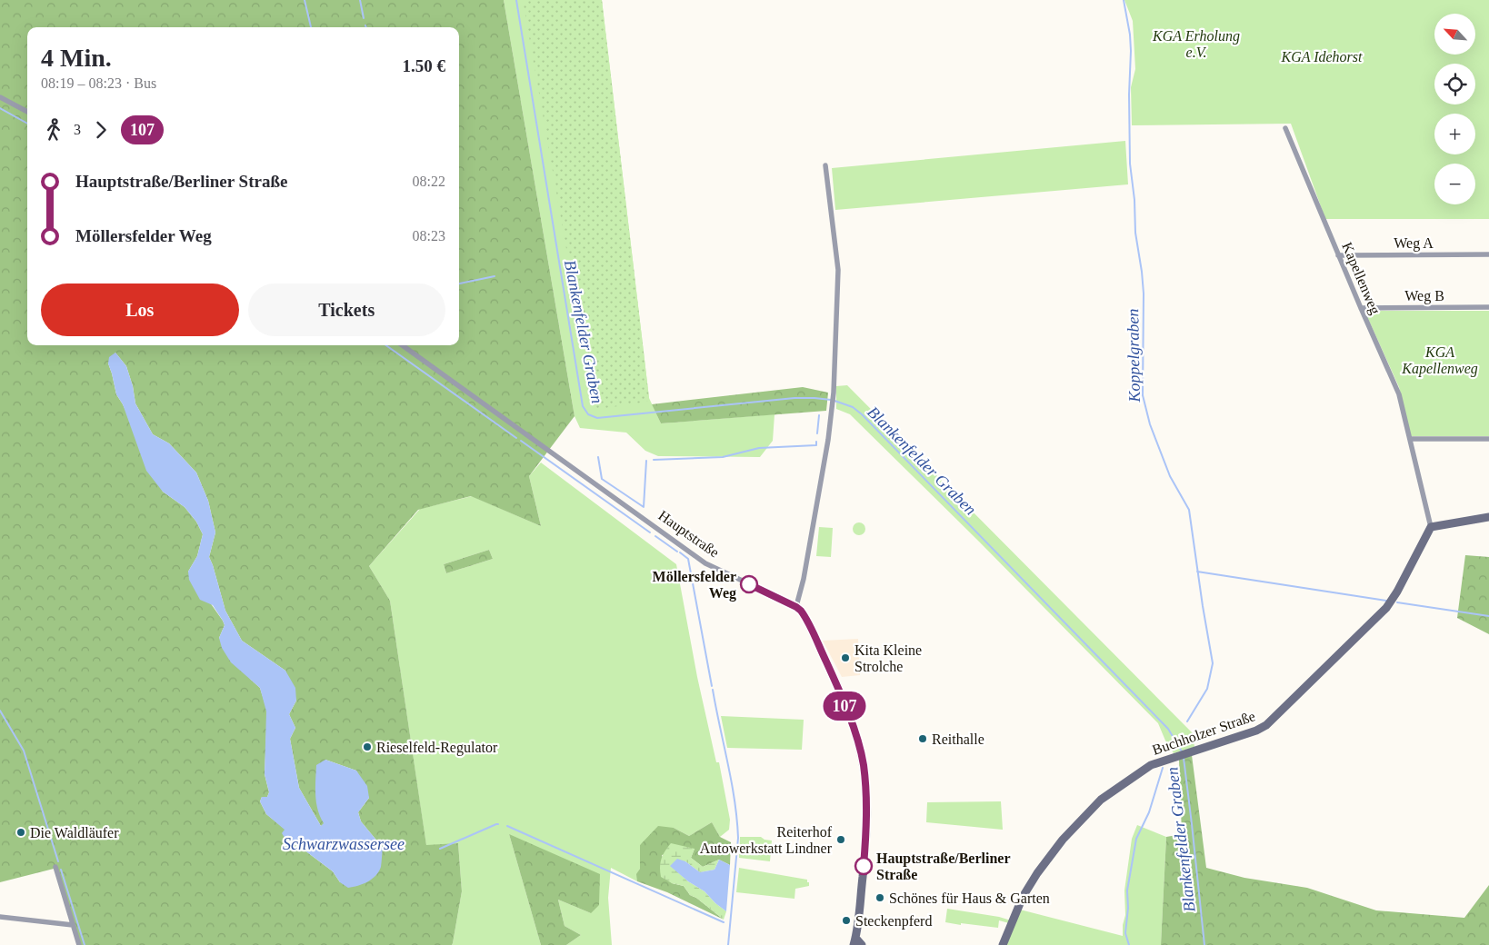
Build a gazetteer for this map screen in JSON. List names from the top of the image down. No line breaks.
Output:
{"streets":{"street":["Weg A","Kapellenweg","Weg B","Hauptstraße","Buchholzer Straße"]},"crossings":[["Weg A","Kapellenweg"],["Kapellenweg","Weg B"],["Kapellenweg","Buchholzer Straße"]],"water":["Blankenfelder Graben","Koppelgraben","Schwarzwassersee"],"parks":["KGA Erholung e.V.","KGA Idehorst","KGA Kapellenweg"],"places":["Möllersfelder Weg","Kita Kleine Strolche","Reithalle","Rieselfeld-Regulator","Die Waldläufer","Reiterhof Autowerkstatt Lindner","Hauptstraße/Berliner Straße","Schönes für Haus & Garten","Steckenpferd"],"lines":["bus line 107"],"north":"top left","page":{"on_map":"107","map_buttons":["+","−"],"heading":["4 Min.","08:19 – 08:23 · Bus","1.50 €"],"legs":["3","107"],"list":[{"name":"Hauptstraße/Berliner Straße","value":"08:22"},{"name":"Möllersfelder Weg","value":"08:23"}],"buttons":["Los","Tickets"]}}
